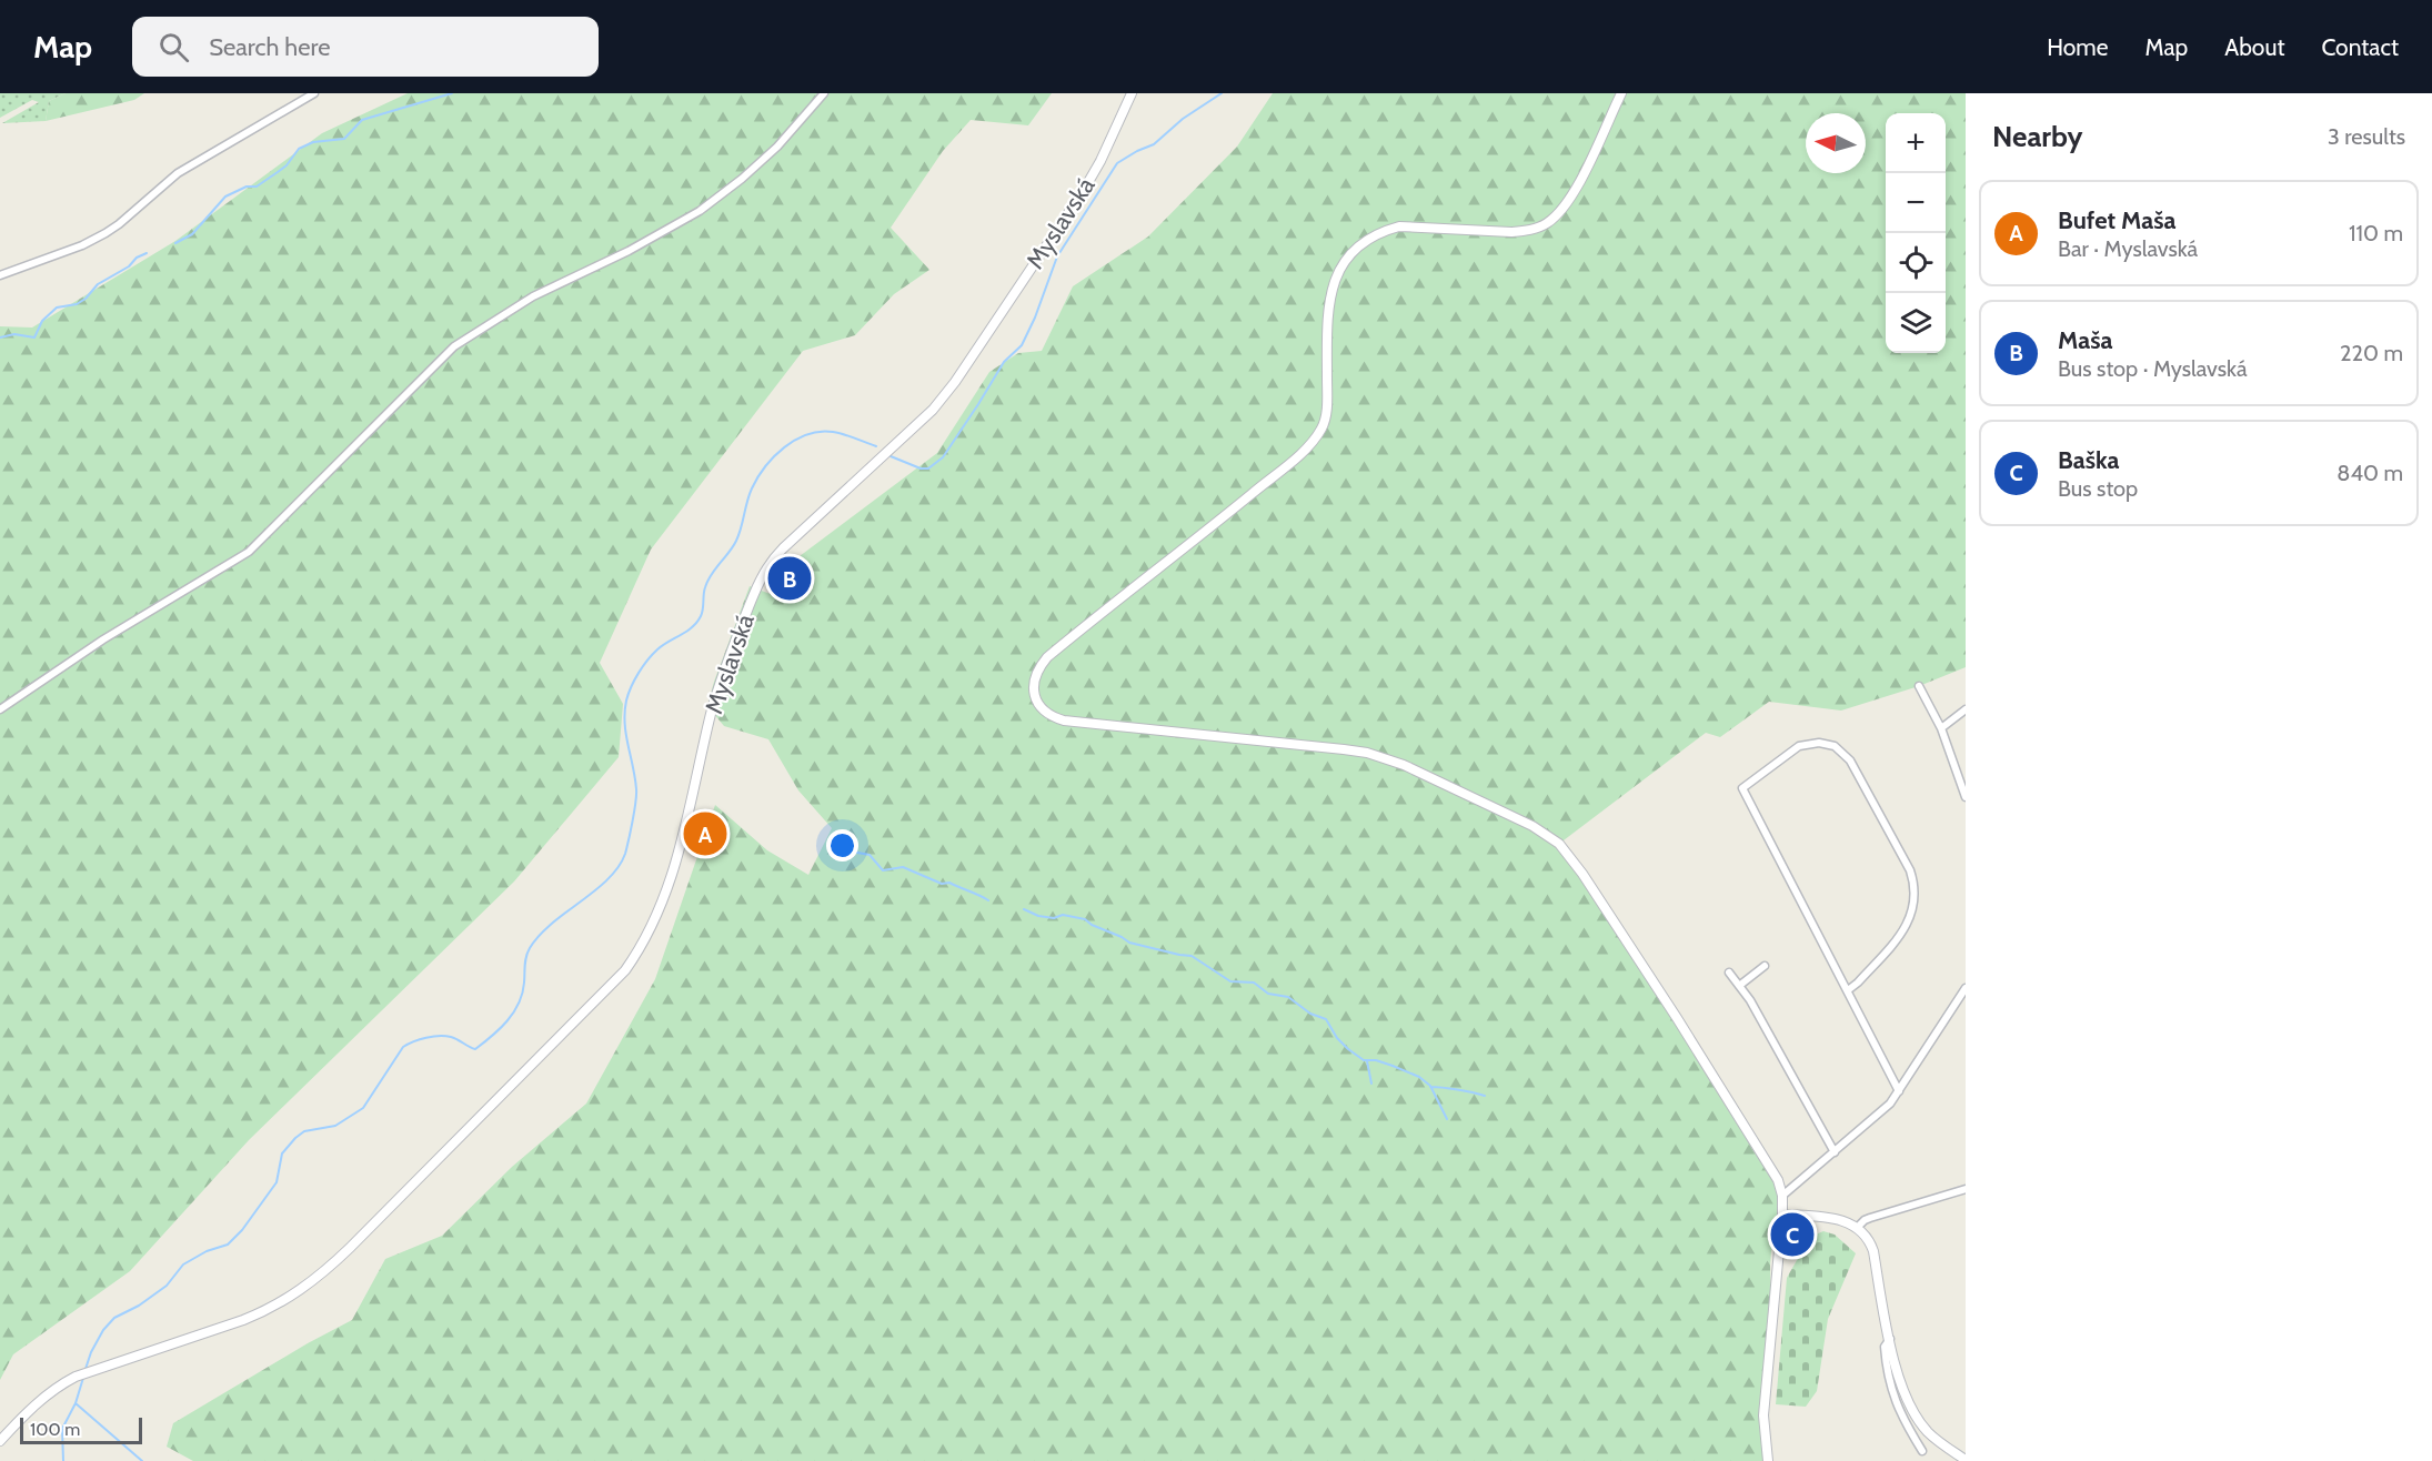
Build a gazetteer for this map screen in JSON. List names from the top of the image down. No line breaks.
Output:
{"streets":{"street":["Myslavská"]},"scale_bar":"100 m","north":"left","page":{"header":"Map","search":"Search here","nav":["Home","Map","About","Contact"],"heading":["Nearby","3 results"],"map_buttons":["+","−"],"list":[{"mark":"A","name":"Bufet Maša","note":"Bar · Myslavská","value":"110 m"},{"mark":"B","name":"Maša","note":"Bus stop · Myslavská","value":"220 m"},{"mark":"C","name":"Baška","note":"Bus stop","value":"840 m"}],"pins":["B","A","C"],"scale":"100 m"}}
